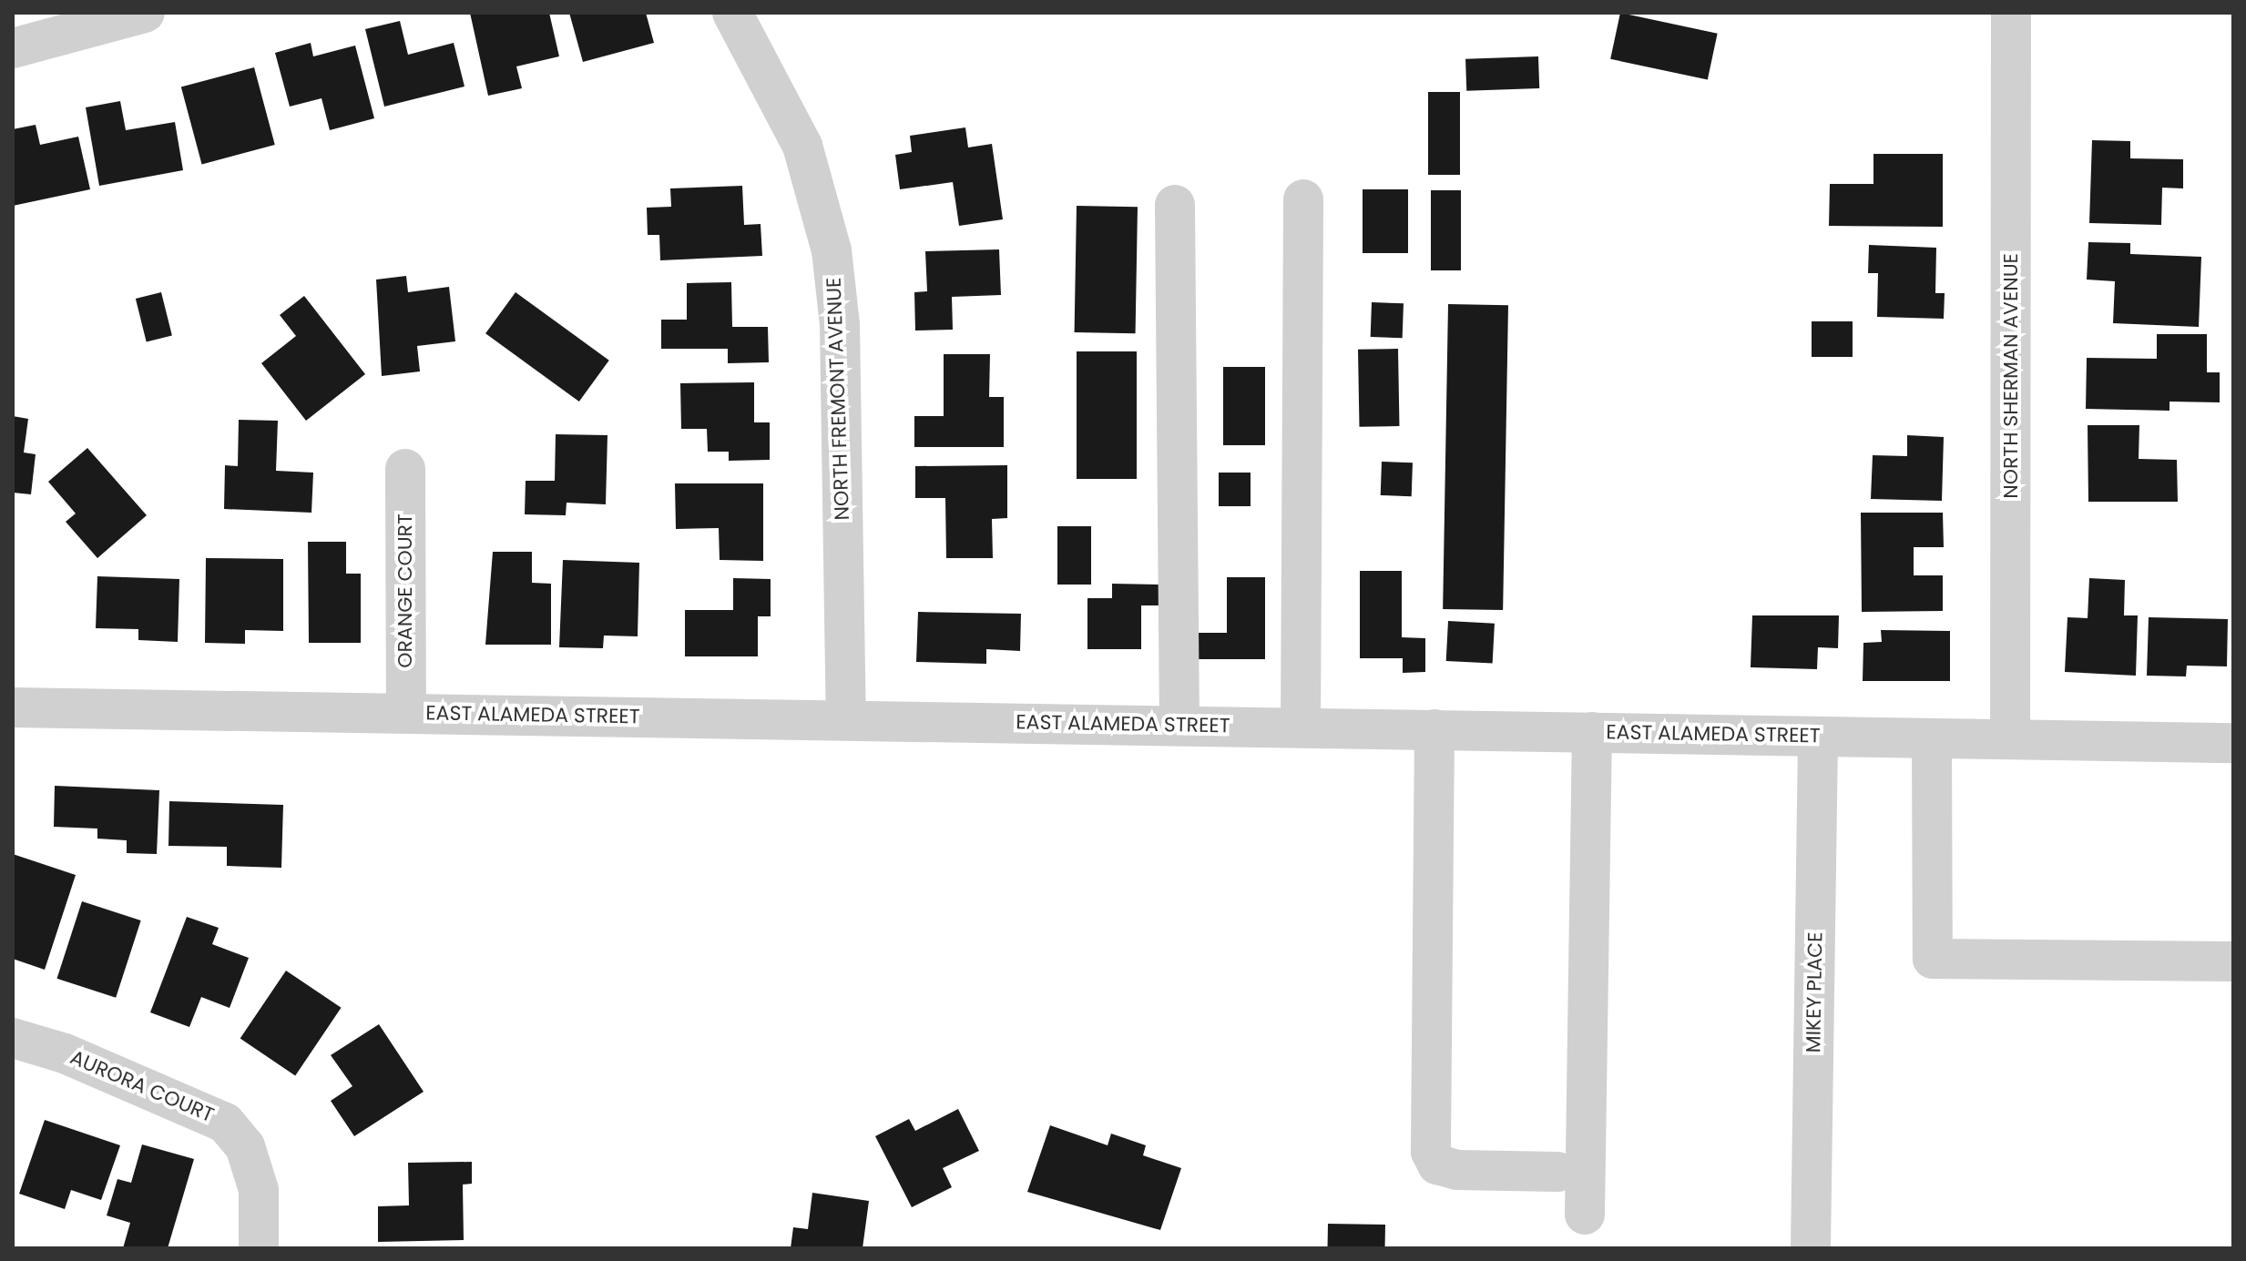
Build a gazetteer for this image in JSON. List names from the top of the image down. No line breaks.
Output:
{"streets":{"street":["NORTH SHERMAN AVENUE","NORTH FREMONT AVENUE","ORANGE COURT","EAST ALAMEDA STREET","MIKEY PLACE","AURORA COURT"]},"crossings":[["NORTH SHERMAN AVENUE","EAST ALAMEDA STREET"],["NORTH FREMONT AVENUE","EAST ALAMEDA STREET"],["ORANGE COURT","EAST ALAMEDA STREET"],["EAST ALAMEDA STREET","MIKEY PLACE"]]}
